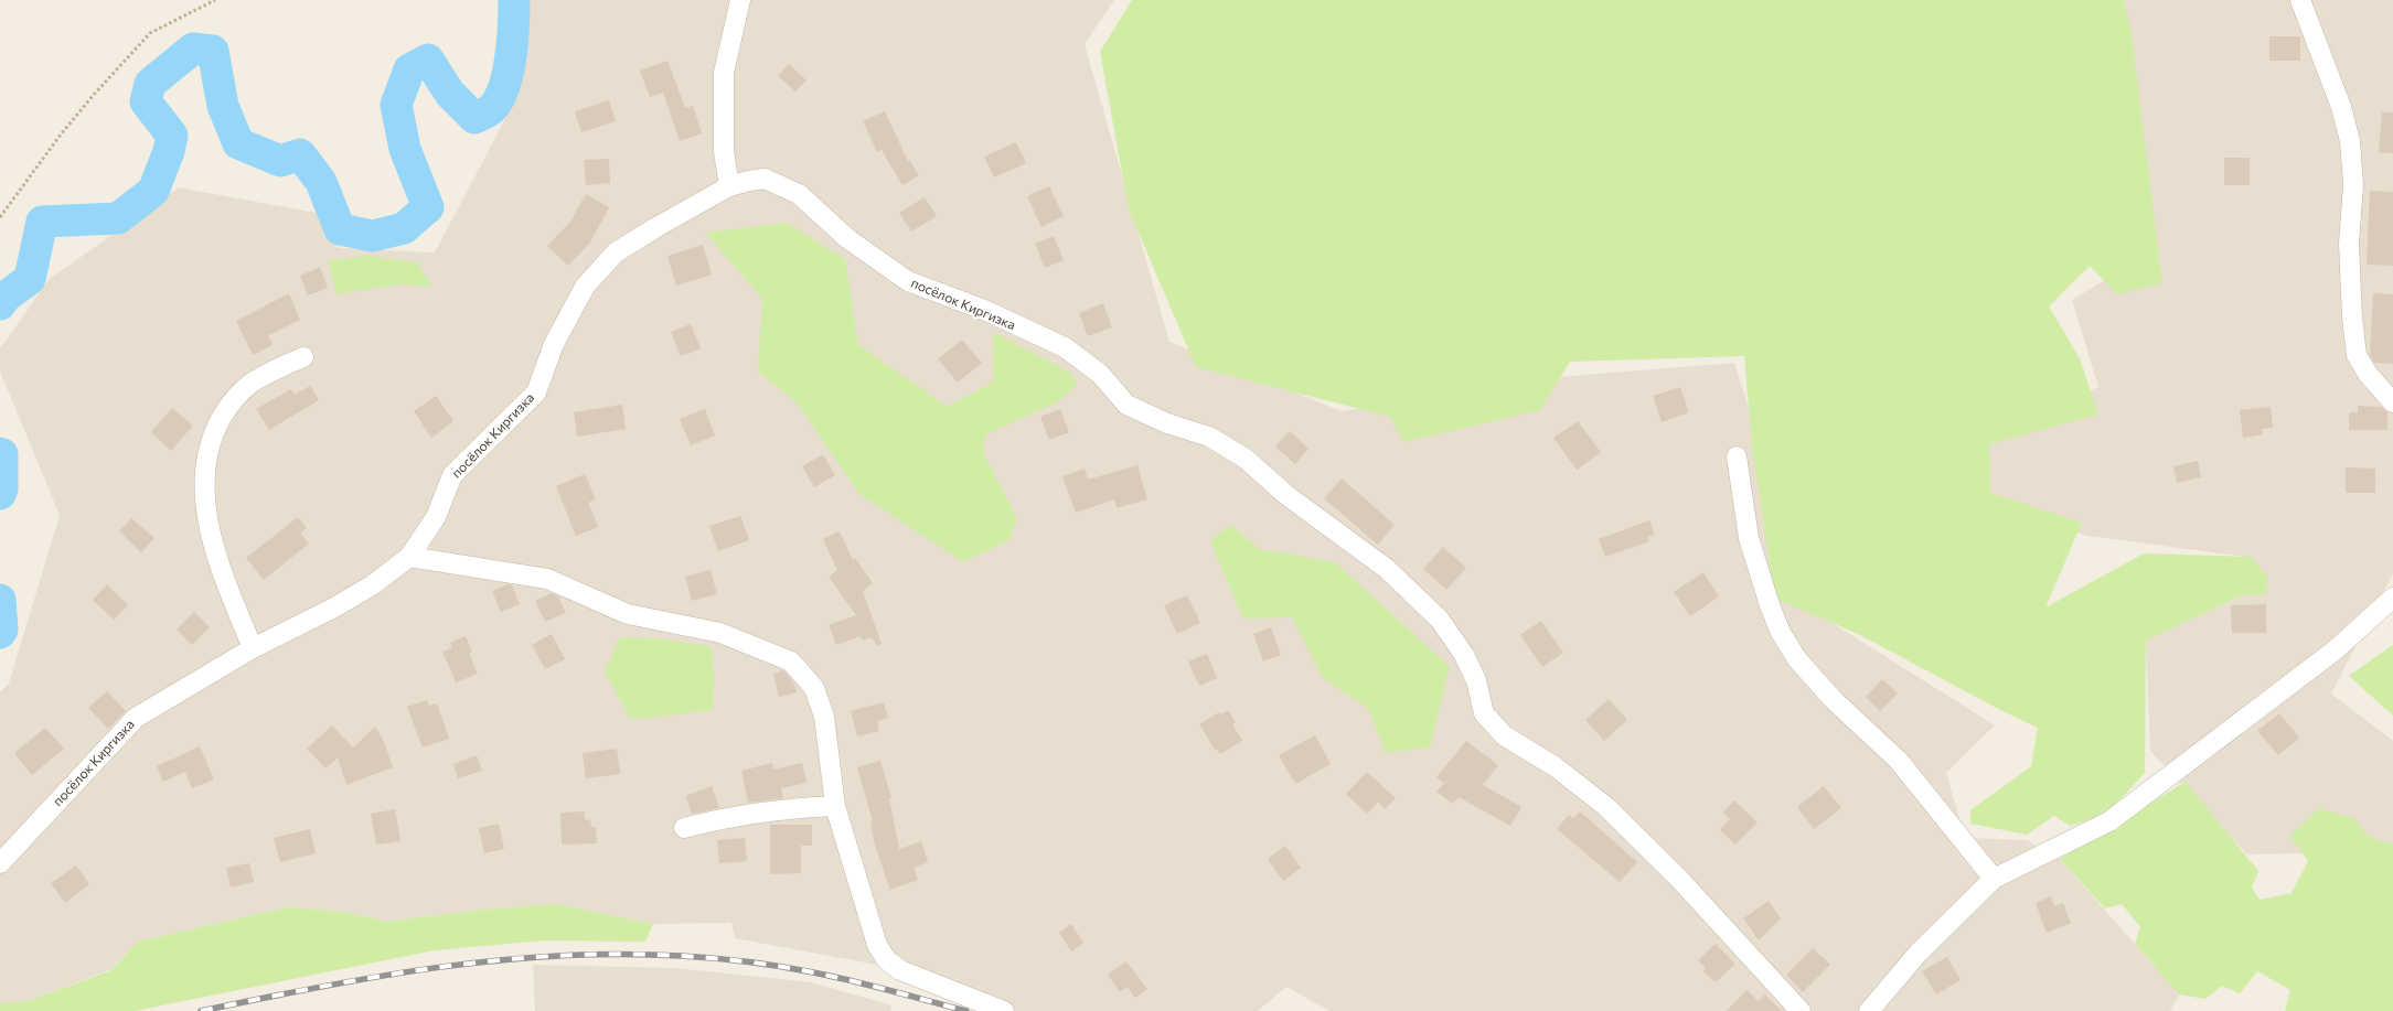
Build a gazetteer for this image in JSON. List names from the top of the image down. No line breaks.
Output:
{"streets":{"street":["посёлок Киргизка"]}}
